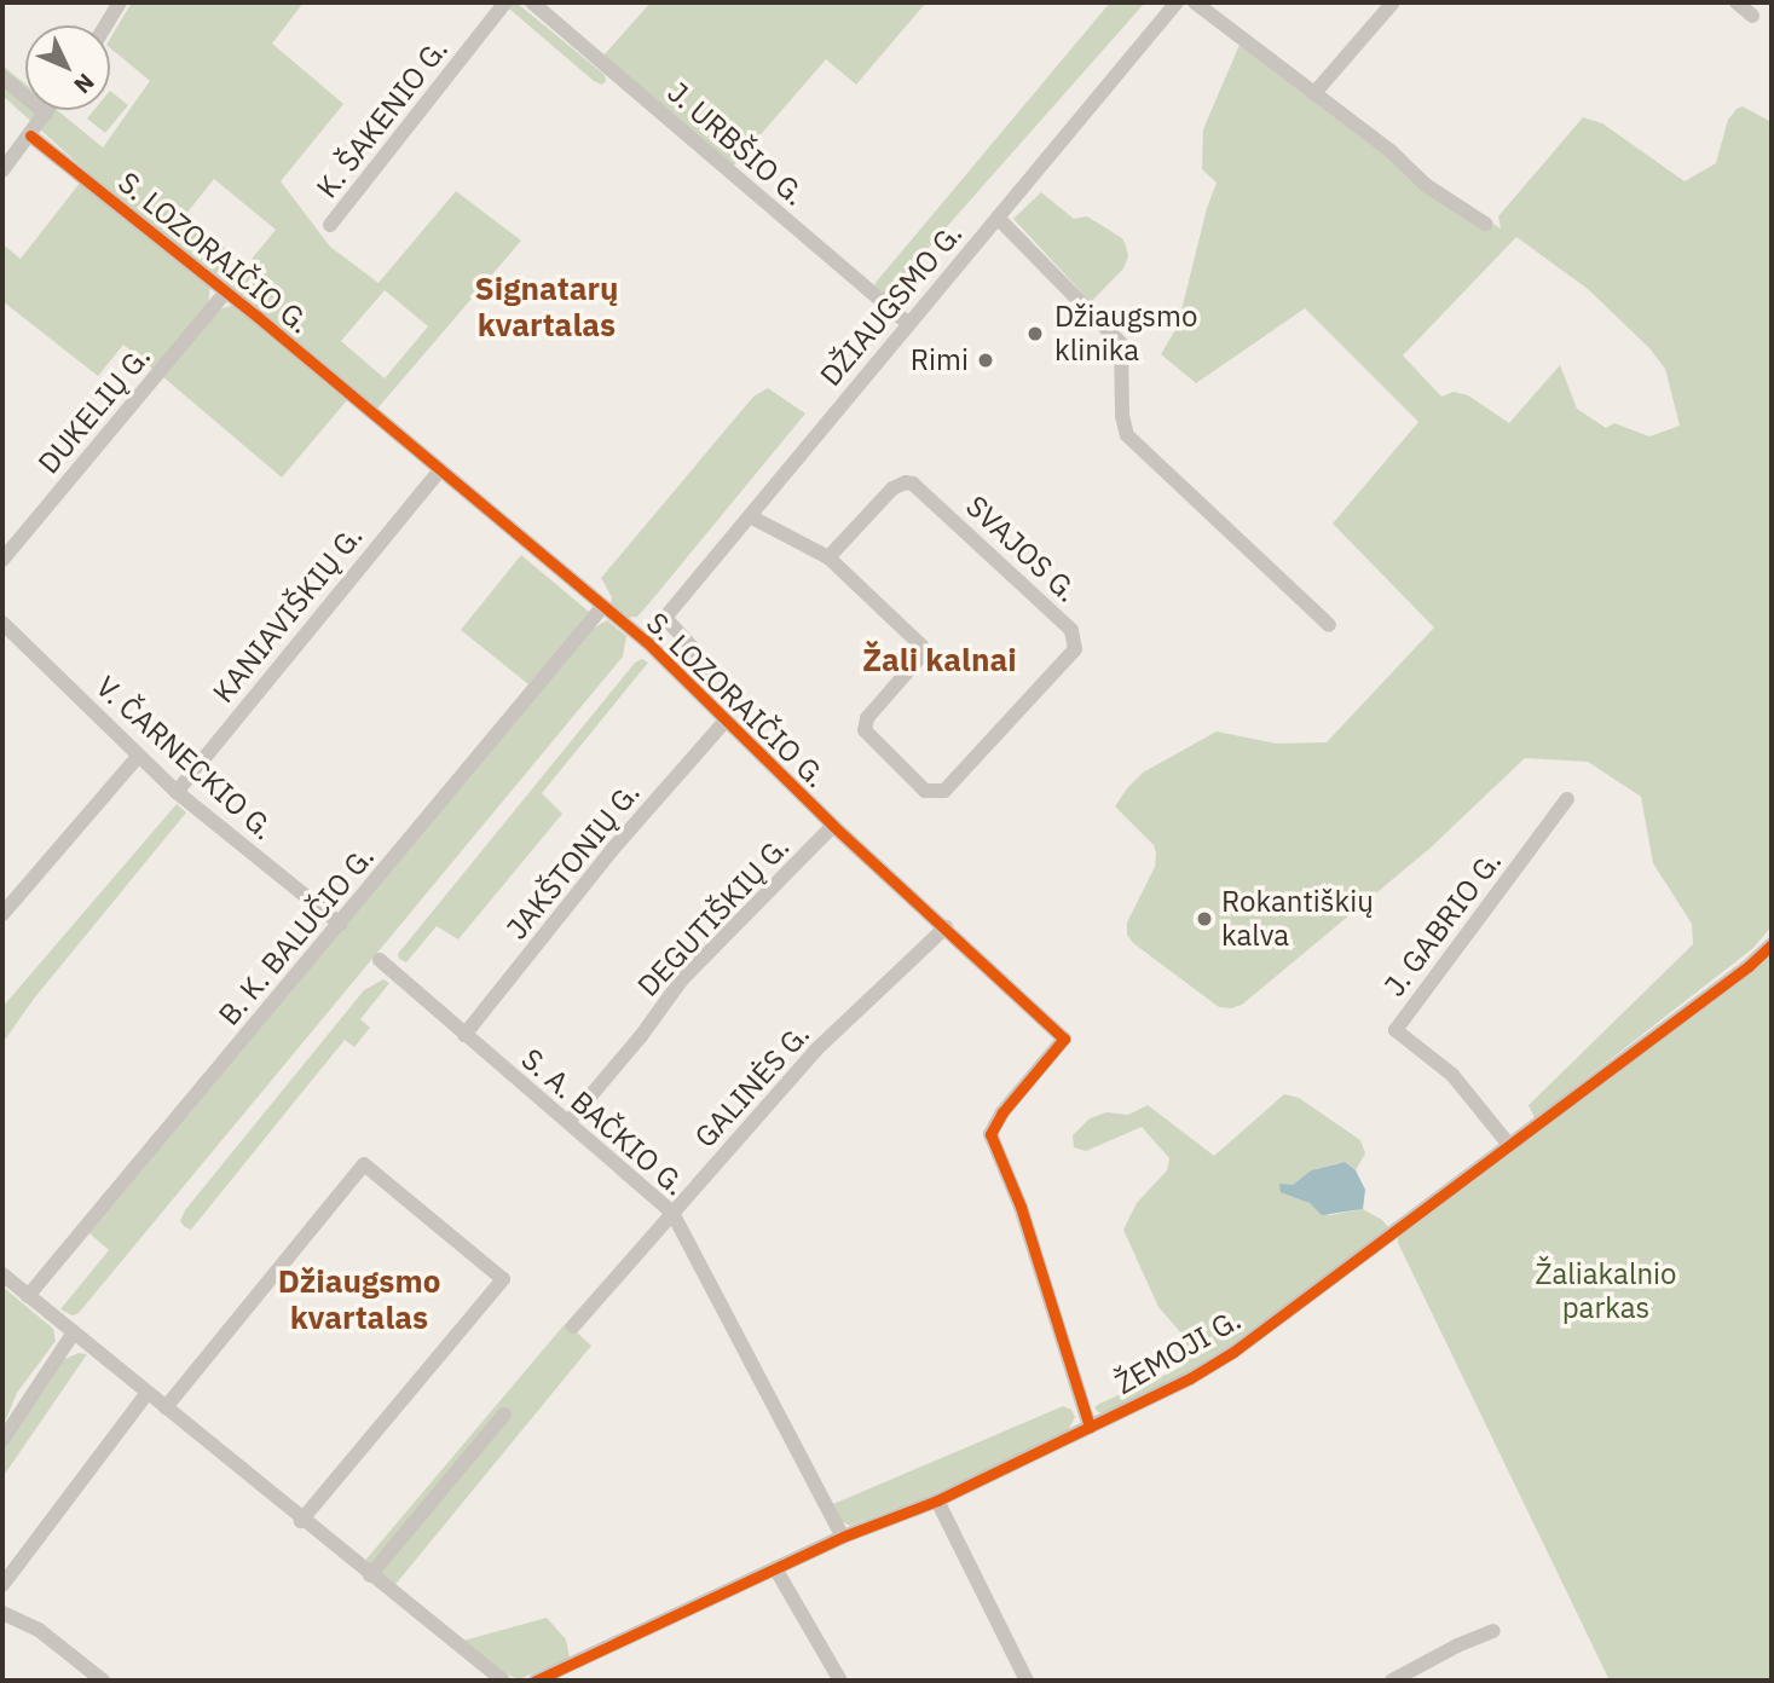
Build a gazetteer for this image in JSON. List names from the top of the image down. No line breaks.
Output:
{"streets":{"street":["K. ŠAKENIO G.","J. URBŠIO G.","S. LOZORAIČIO G.","DŽIAUGSMO G.","DUKELIŲ G.","SVAJOS G.","KANIAVIŠKIŲ G.","V. ČARNECKIO G.","JAKŠTONIŲ G.","DEGUTIŠKIŲ G.","J. GABRIO G.","B. K. BALUČIO G.","GALINĖS G.","S. A. BAČKIO G.","ŽEMOJI G."]},"crossings":[["J. URBŠIO G.","DŽIAUGSMO G."],["S. LOZORAIČIO G.","DŽIAUGSMO G."],["S. LOZORAIČIO G.","DUKELIŲ G."],["S. LOZORAIČIO G.","KANIAVIŠKIŲ G."],["S. LOZORAIČIO G.","JAKŠTONIŲ G."],["S. LOZORAIČIO G.","DEGUTIŠKIŲ G."],["S. LOZORAIČIO G.","B. K. BALUČIO G."],["S. LOZORAIČIO G.","GALINĖS G."],["S. LOZORAIČIO G.","ŽEMOJI G."],["DŽIAUGSMO G.","SVAJOS G."],["KANIAVIŠKIŲ G.","V. ČARNECKIO G."],["V. ČARNECKIO G.","B. K. BALUČIO G."],["JAKŠTONIŲ G.","S. A. BAČKIO G."],["DEGUTIŠKIŲ G.","S. A. BAČKIO G."],["J. GABRIO G.","ŽEMOJI G."],["GALINĖS G.","S. A. BAČKIO G."],["S. A. BAČKIO G.","ŽEMOJI G."]],"districts":["Signatarų kvartalas","Žali kalnai","Džiaugsmo kvartalas"],"parks":["Žaliakalnio parkas"],"places":["Džiaugsmo klinika","Rimi","Rokantiškių kalva"],"north":"bottom right"}
